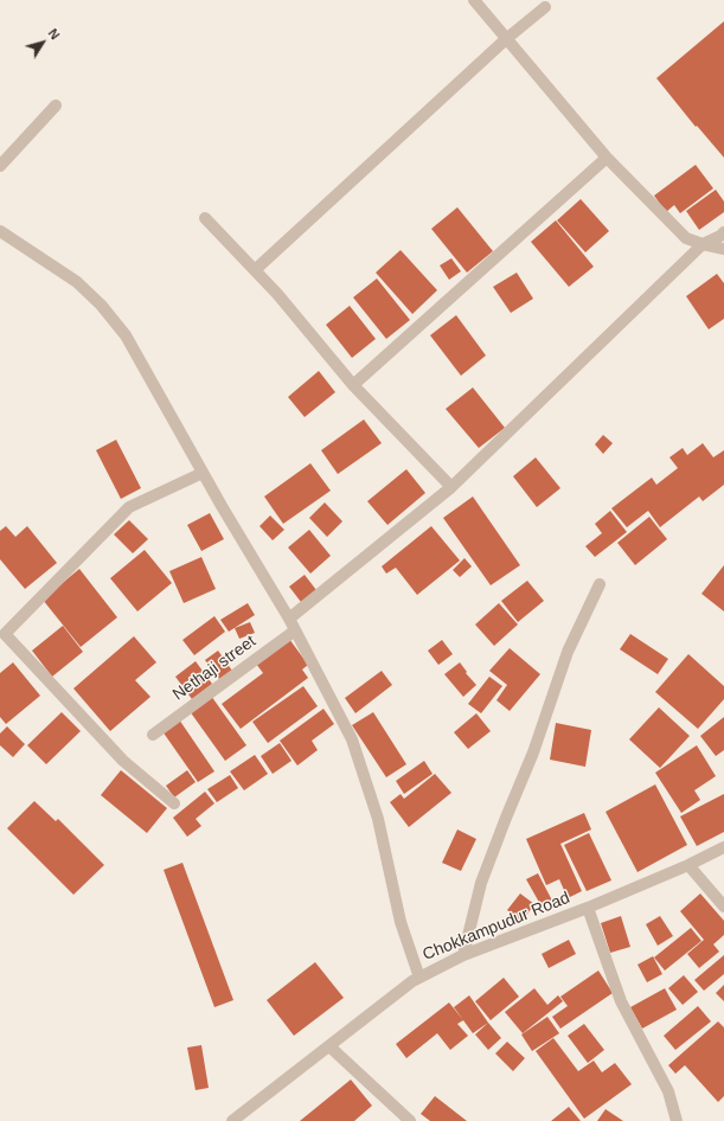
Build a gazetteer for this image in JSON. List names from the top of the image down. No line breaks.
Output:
{"streets":{"street":["Nethaji street","Chokkampudur Road"]},"north":"top right"}
